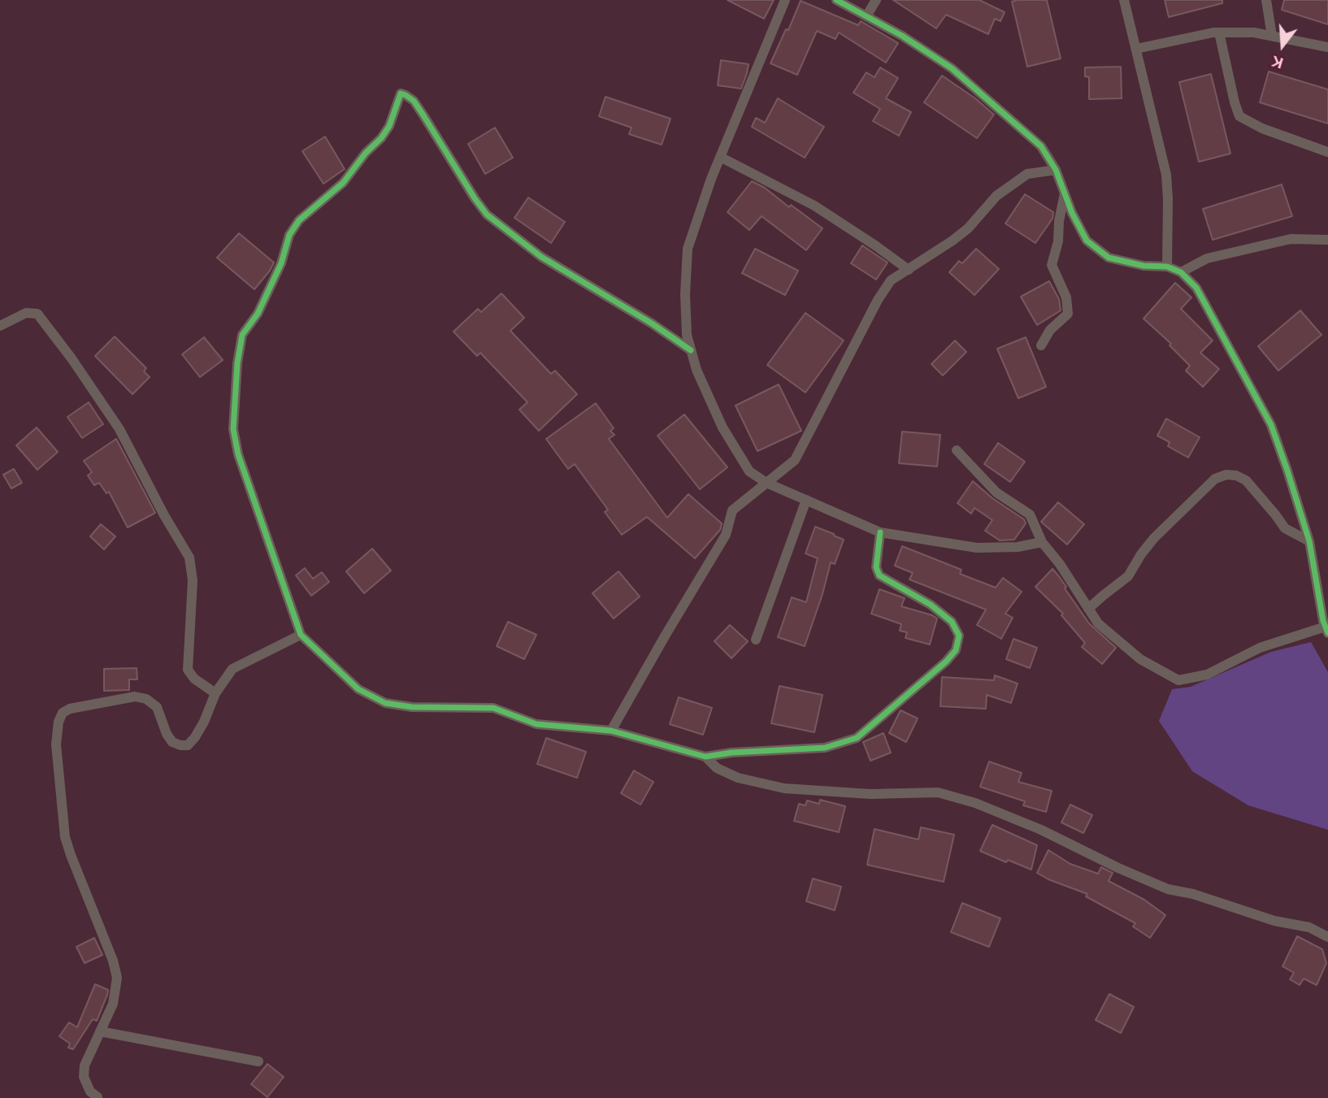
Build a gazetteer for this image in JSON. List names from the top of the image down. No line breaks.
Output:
{"north":"bottom"}
